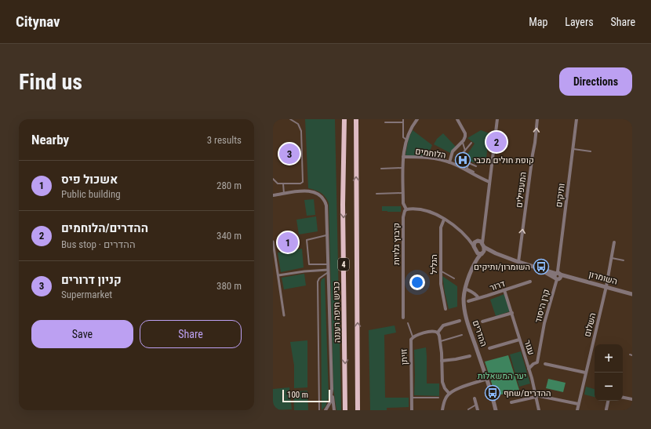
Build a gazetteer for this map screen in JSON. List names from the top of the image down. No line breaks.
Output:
{"streets":{"highway":["4","כביש חיפה רעננה"],"street":["הלוחמים","המעפילים","ותיקים","קיבוץ גלויות","הגליל","השומרון","דרור","קרן היסוד","השלום","ההדרים","עגור","זויתן"]},"crossings":[["הלוחמים","קיבוץ גלויות"],["המעפילים","השומרון"],["ותיקים","השומרון"],["ותיקים","קרן היסוד"],["השומרון","קרן היסוד"],["השומרון","השלום"],["השומרון","ההדרים"],["דרור","עגור"],["קרן היסוד","עגור"]],"one_way":["המעפילים"],"parks":["יער המשאלות"],"places":{"hospital":["קופת חולים מכבי"],"bus stop":["השומרון/ותיקים","ההדרים/שחף"]},"scale_bar":"100 m","page":{"header":"Citynav","nav":["Map","Layers","Share"],"buttons":["Directions",["Save","Share"]],"title":"Find us","heading":["Nearby","3 results"],"pins":["2","3","1"],"list":[{"mark":"1","name":"אשכול פיס","note":"Public building","value":"280 m"},{"mark":"2","name":"ההדרים/הלוחמים","note":"Bus stop · ההדרים","value":"340 m"},{"mark":"3","name":"קניון דרורים","note":"Supermarket","value":"380 m"}],"map_buttons":["+","−"],"scale":"100 m"}}
